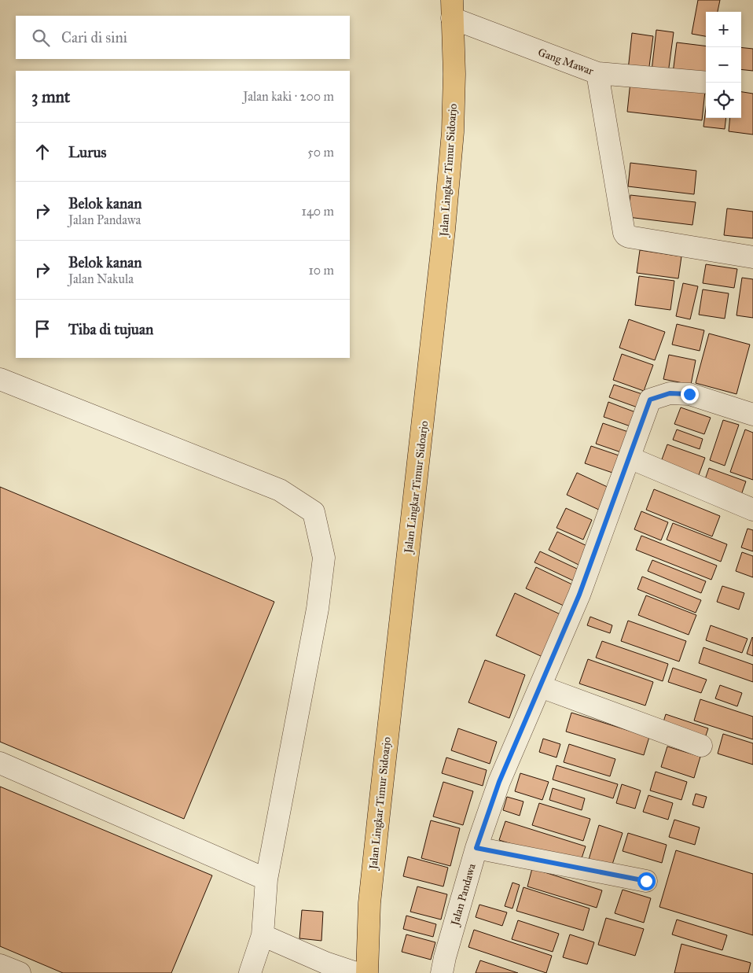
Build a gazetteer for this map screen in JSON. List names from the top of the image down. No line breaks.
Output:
{"streets":{"main road":["Jalan Lingkar Timur Sidoarjo"],"street":["Gang Mawar","Jalan Pandawa"]},"crossings":[["Gang Mawar","Jalan Lingkar Timur Sidoarjo"]],"page":{"map_buttons":["+","−"],"search":"Cari di sini","heading":["3 mnt","Jalan kaki · 200 m"],"list":[["Lurus","50 m"],["Belok kanan","Jalan Pandawa","140 m"],["Belok kanan","Jalan Nakula","10 m"],"Tiba di tujuan"]}}
